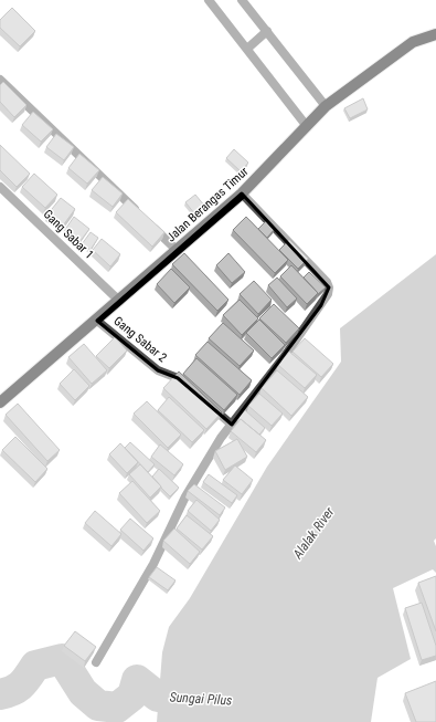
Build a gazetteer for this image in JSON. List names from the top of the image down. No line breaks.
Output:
{"streets":{"main road":["Jalan Berangas Timur"],"street":["Gang Sabar 1","Gang Sabar 2"]},"crossings":[["Jalan Berangas Timur","Gang Sabar 1"],["Jalan Berangas Timur","Gang Sabar 2"]],"water":["Alalak River","Sungai Pilus"]}
